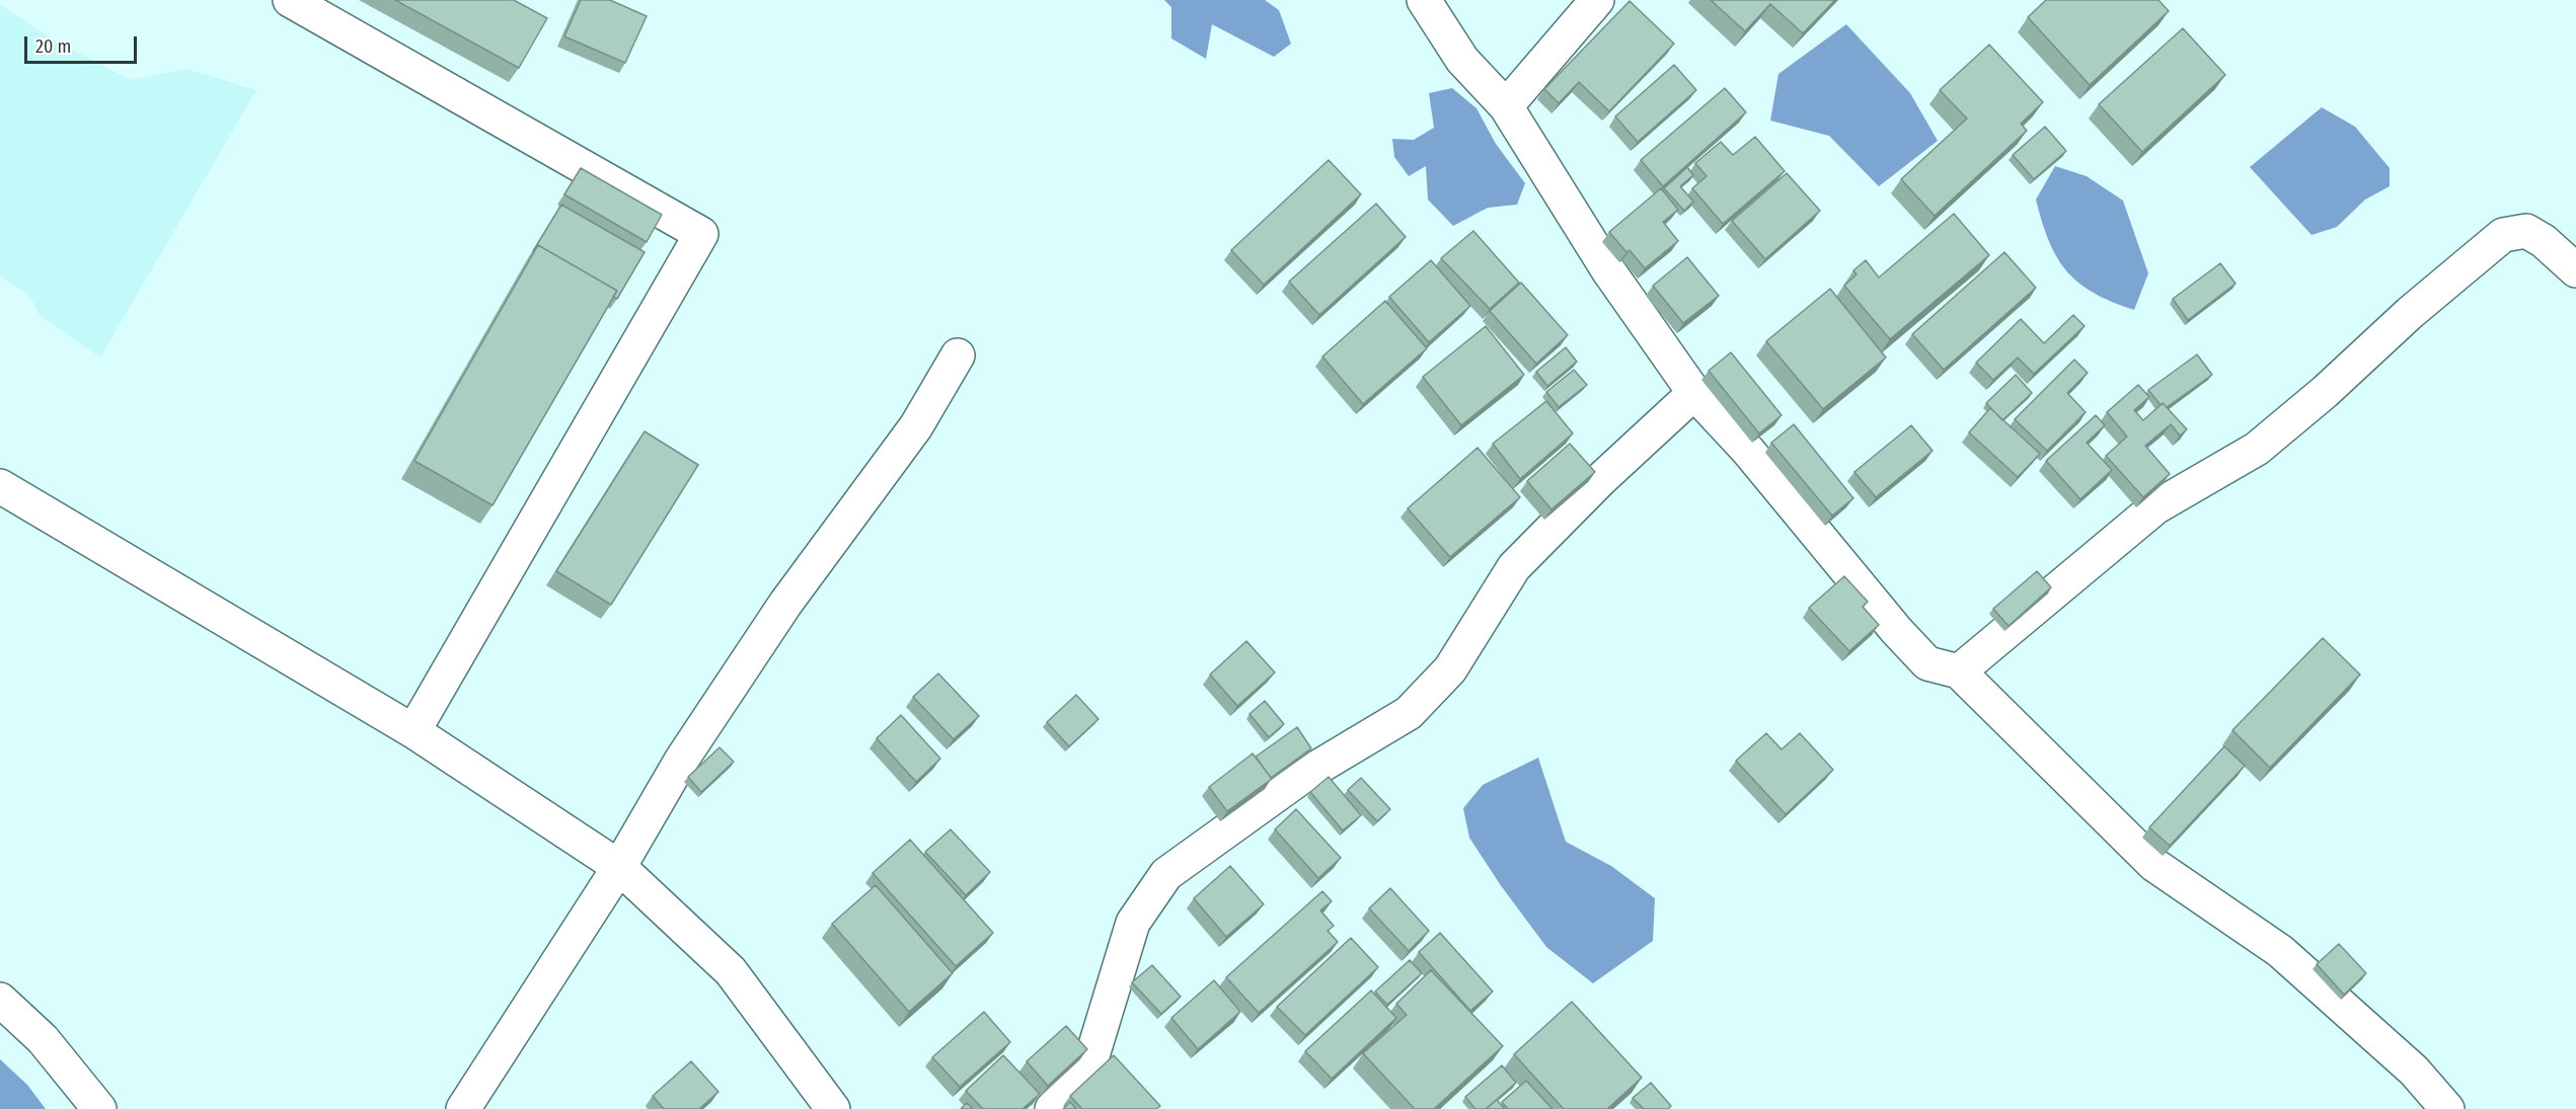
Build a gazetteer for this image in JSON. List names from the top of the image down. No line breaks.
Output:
{"scale_bar":"20 m"}
